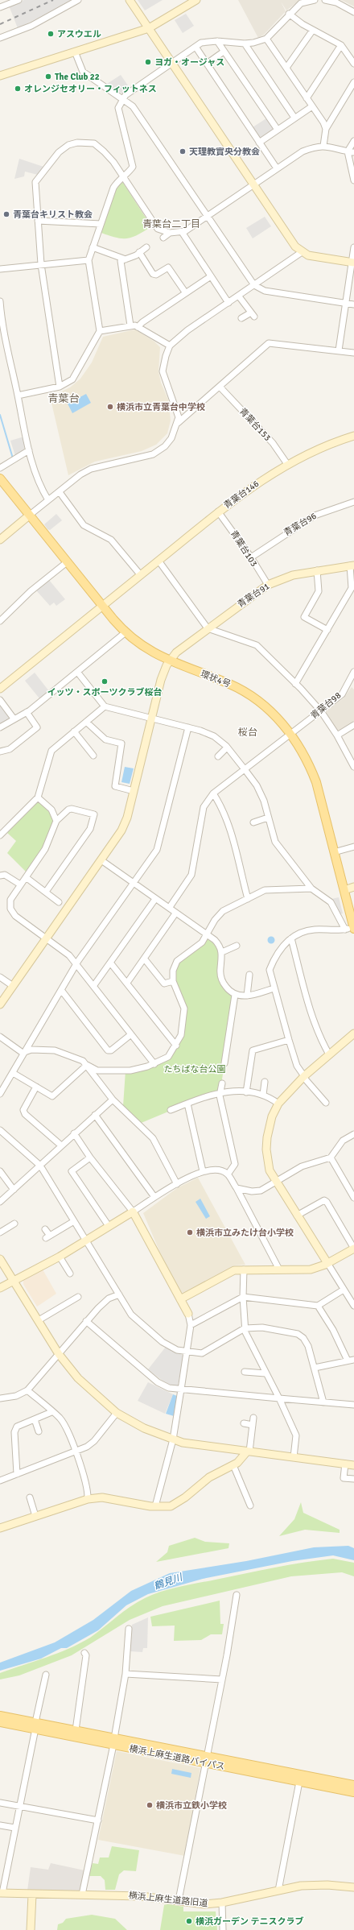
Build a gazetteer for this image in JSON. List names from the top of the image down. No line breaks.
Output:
{"streets":{"main road":["環状4号","横浜上麻生道路バイパス"],"street":["青葉台153","青葉台146","青葉台96","青葉台103","青葉台91","青葉台98","横浜上麻生道路旧道"]},"crossings":[["青葉台153","青葉台146"],["青葉台146","青葉台103"],["青葉台146","環状4号"],["青葉台96","青葉台103"],["青葉台103","青葉台91"],["青葉台91","環状4号"],["環状4号","青葉台98"]],"districts":["青葉台二丁目","青葉台","桜台"],"water":["鶴見川"],"parks":["たちばな台公園"],"places":["アスウエル","ヨガ・オージャス","The Club 22","オレンジセオリー・フィットネス","天理教實央分教会","青葉台キリスト教会","横浜市立青葉台中学校","イッツ・スポーツクラブ桜台","横浜市立みたけ台小学校","横浜市立鉄小学校","横浜ガーデン テニスクラブ"]}
